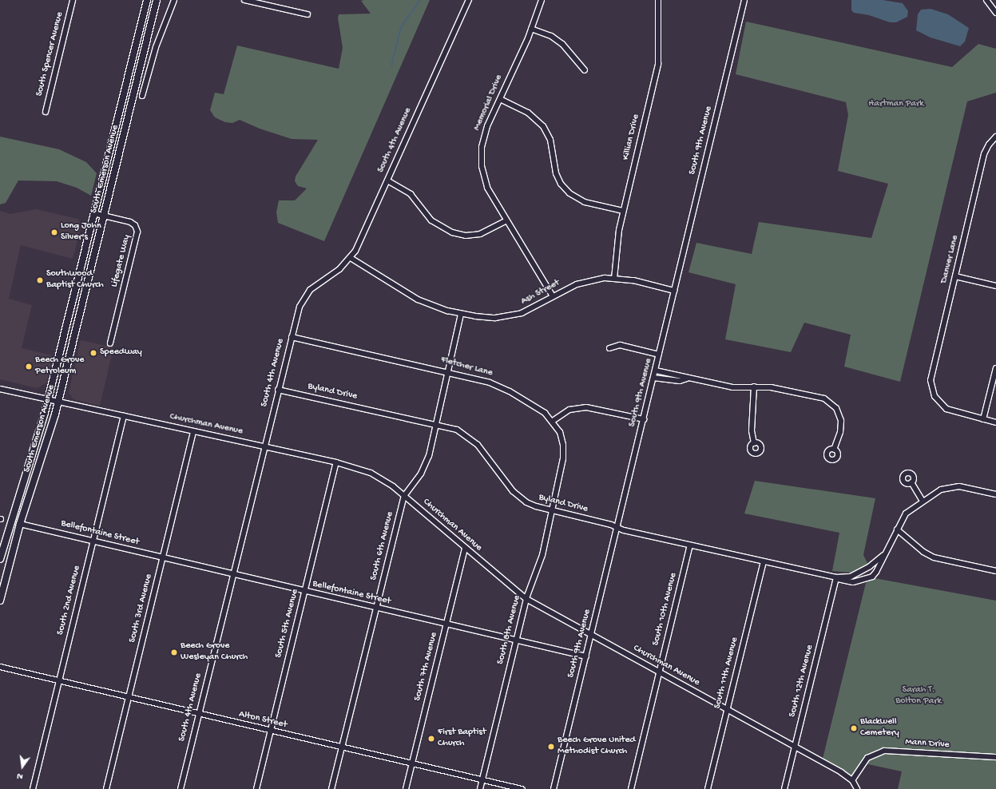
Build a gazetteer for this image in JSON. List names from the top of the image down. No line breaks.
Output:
{"streets":{"main road":["South Emerson Avenue"],"street":["South Spencer Avenue","Memorial Drive","Killian Drive","South 4th Avenue","South 9th Avenue","Danver Lane","Lifegate Way","Ash Street","Fletcher Lane","Byland Drive","Churchman Avenue","Bellefontaine Street","South 6th Avenue","South 2nd Avenue","South 3rd Avenue","South 10th Avenue","South 5th Avenue","South 8th Avenue","South 7th Avenue","South 11th Avenue","South 12th Avenue","Alton Street","Mann Drive"]},"crossings":[["Memorial Drive","Ash Street"],["Killian Drive","Ash Street"],["South 4th Avenue","Ash Street"],["South 4th Avenue","Fletcher Lane"],["South 4th Avenue","Byland Drive"],["South 4th Avenue","Churchman Avenue"],["South 4th Avenue","Bellefontaine Street"],["South 4th Avenue","Alton Street"],["South 9th Avenue","Ash Street"],["South 9th Avenue","Byland Drive"],["South 9th Avenue","Churchman Avenue"],["South 9th Avenue","Bellefontaine Street"],["South Emerson Avenue","Lifegate Way"],["South Emerson Avenue","Churchman Avenue"],["South Emerson Avenue","Bellefontaine Street"],["Ash Street","South 6th Avenue"],["Fletcher Lane","South 6th Avenue"],["Fletcher Lane","South 8th Avenue"],["Byland Drive","South 6th Avenue"],["Byland Drive","South 10th Avenue"],["Byland Drive","South 8th Avenue"],["Byland Drive","South 11th Avenue"],["Byland Drive","South 12th Avenue"],["Churchman Avenue","South 6th Avenue"],["Churchman Avenue","South 2nd Avenue"],["Churchman Avenue","South 3rd Avenue"],["Churchman Avenue","South 10th Avenue"],["Churchman Avenue","South 5th Avenue"],["Churchman Avenue","South 8th Avenue"],["Churchman Avenue","South 7th Avenue"],["Churchman Avenue","South 11th Avenue"],["Churchman Avenue","South 12th Avenue"],["Churchman Avenue","Mann Drive"],["Bellefontaine Street","South 6th Avenue"],["Bellefontaine Street","South 2nd Avenue"],["Bellefontaine Street","South 3rd Avenue"],["Bellefontaine Street","South 5th Avenue"],["Bellefontaine Street","South 8th Avenue"],["Bellefontaine Street","South 7th Avenue"],["South 6th Avenue","Alton Street"],["South 2nd Avenue","Alton Street"],["South 3rd Avenue","Alton Street"],["South 5th Avenue","Alton Street"],["South 8th Avenue","Alton Street"],["South 7th Avenue","Alton Street"]],"parks":["Hartman Park","Sarah T. Bolton Park"],"places":["Long John Silver's","Southwood Baptist Church","Speedway","Beech Grove Petroleum","Beech Grove Wesleyan Church","Blackwell Cemetery","First Baptist Church","Beech Grove United Methodist Church"],"north":"bottom"}
